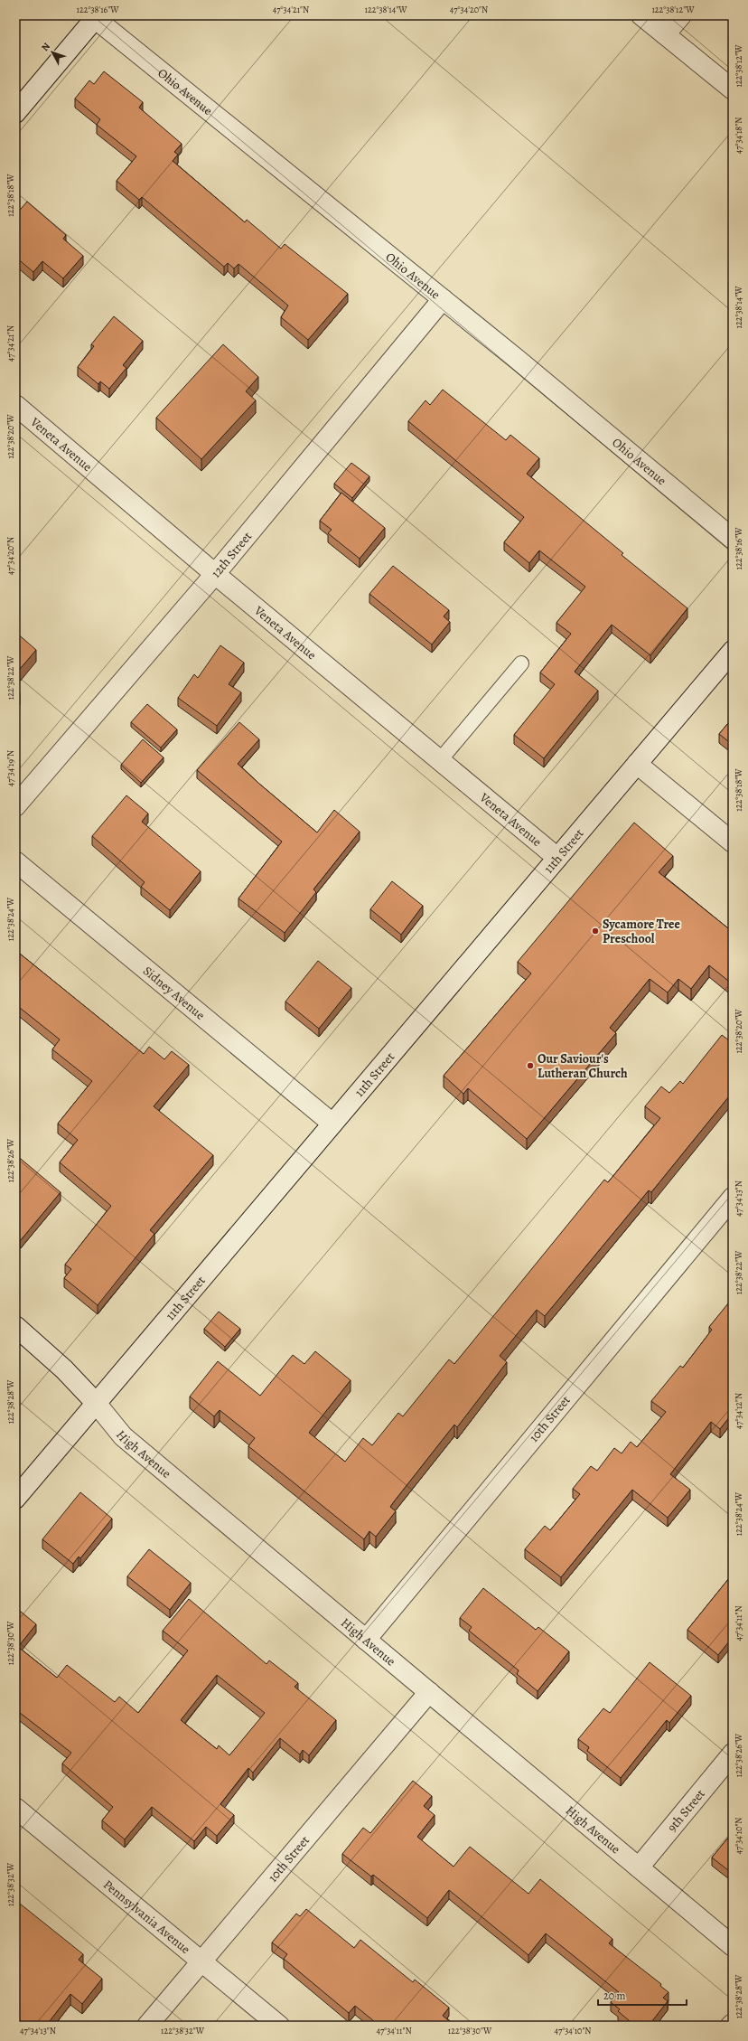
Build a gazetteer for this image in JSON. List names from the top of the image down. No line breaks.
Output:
{"streets":{"street":["Ohio Avenue","Veneta Avenue","12th Street","11th Street","Sidney Avenue","10th Street","High Avenue","9th Street","Pennsylvania Avenue"]},"crossings":[["Ohio Avenue","12th Street"],["Veneta Avenue","12th Street"],["Veneta Avenue","11th Street"],["11th Street","Sidney Avenue"],["11th Street","High Avenue"],["10th Street","High Avenue"],["10th Street","Pennsylvania Avenue"],["High Avenue","9th Street"]],"places":["Sycamore Tree Preschool","Our Saviour's Lutheran Church"],"scale_bar":"20 m","north":"top left","coordinates":["122°38'16\"W","47°34'21\"N","122°38'14\"W","47°34'20\"N","122°38'12\"W","47°34'18\"N","122°38'18\"W","122°38'20\"W","122°38'22\"W","47°34'19\"N","122°38'24\"W","122°38'26\"W","47°34'13\"N","122°38'28\"W","47°34'12\"N","47°34'11\"N","122°38'30\"W","47°34'10\"N","122°38'32\"W"]}
